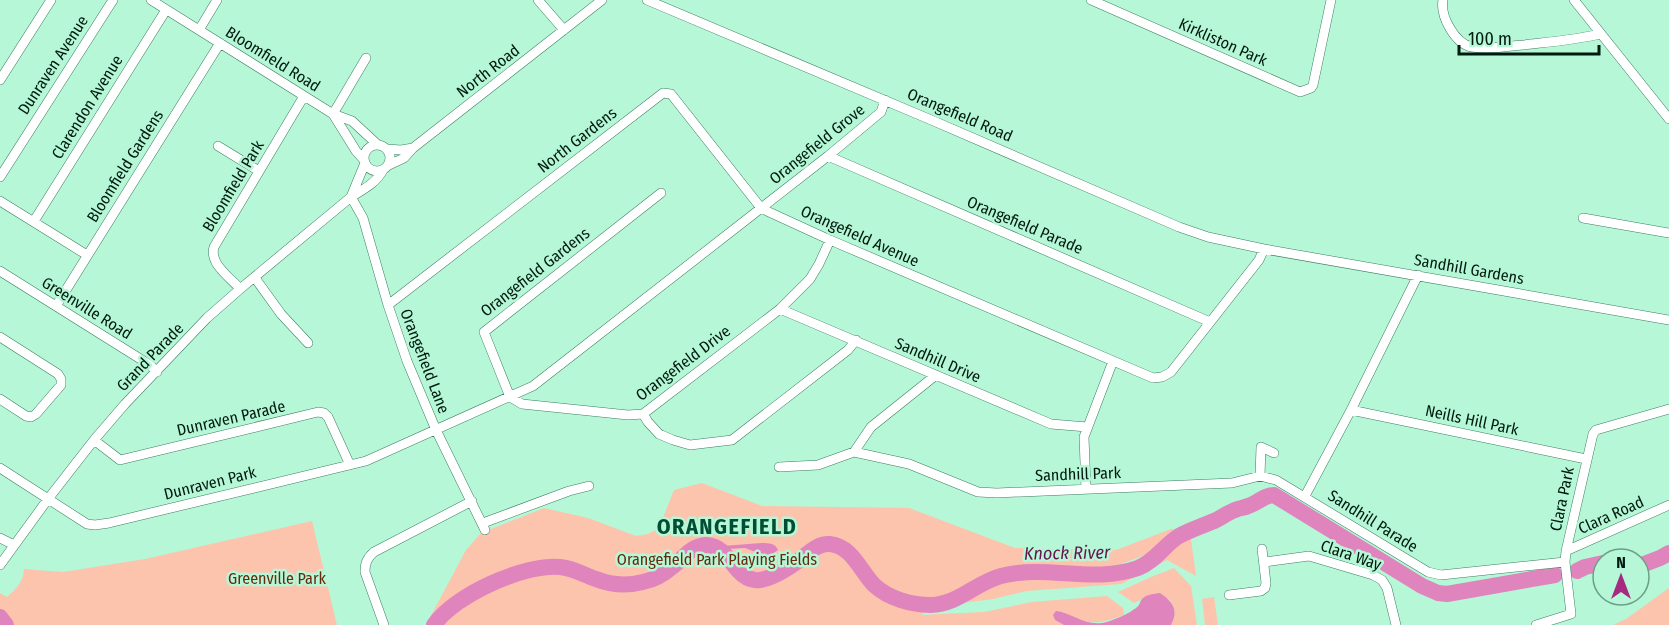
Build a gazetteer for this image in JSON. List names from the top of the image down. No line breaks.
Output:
{"streets":{"street":["Kirkliston Park","Bloomfield Road","Dunraven Avenue","North Road","Clarendon Avenue","Orangefield Road","North Gardens","Orangefield Grove","Bloomfield Gardens","Bloomfield Park","Orangefield Parade","Orangefield Avenue","Sandhill Gardens","Orangefield Gardens","Greenville Road","Grand Parade","Sandhill Drive","Orangefield Lane","Orangefield Drive","Dunraven Parade","Neills Hill Park","Sandhill Park","Dunraven Park","Clara Park","Clara Road","Sandhill Parade","Clara Way"]},"crossings":[["Bloomfield Road","North Road"],["Bloomfield Road","Clarendon Avenue"],["Bloomfield Road","Bloomfield Gardens"],["Bloomfield Road","Bloomfield Park"],["Bloomfield Road","Grand Parade"],["North Road","Grand Parade"],["Orangefield Road","Orangefield Grove"],["Orangefield Road","Orangefield Avenue"],["Orangefield Road","Sandhill Gardens"],["North Gardens","Orangefield Grove"],["North Gardens","Orangefield Avenue"],["North Gardens","Orangefield Lane"],["Orangefield Grove","Orangefield Parade"],["Orangefield Grove","Orangefield Avenue"],["Bloomfield Gardens","Greenville Road"],["Bloomfield Park","Grand Parade"],["Orangefield Parade","Orangefield Avenue"],["Orangefield Avenue","Sandhill Gardens"],["Orangefield Avenue","Orangefield Drive"],["Sandhill Gardens","Sandhill Parade"],["Orangefield Gardens","Orangefield Drive"],["Greenville Road","Grand Parade"],["Grand Parade","Orangefield Lane"],["Grand Parade","Dunraven Parade"],["Grand Parade","Dunraven Park"],["Sandhill Drive","Orangefield Drive"],["Orangefield Lane","Dunraven Park"],["Dunraven Parade","Dunraven Park"],["Neills Hill Park","Clara Park"],["Neills Hill Park","Sandhill Parade"],["Clara Park","Clara Road"],["Clara Park","Sandhill Parade"]],"districts":["ORANGEFIELD"],"water":["Knock River"],"parks":["Orangefield Park Playing Fields","Greenville Park"],"scale_bar":"100 m","north":"top"}
